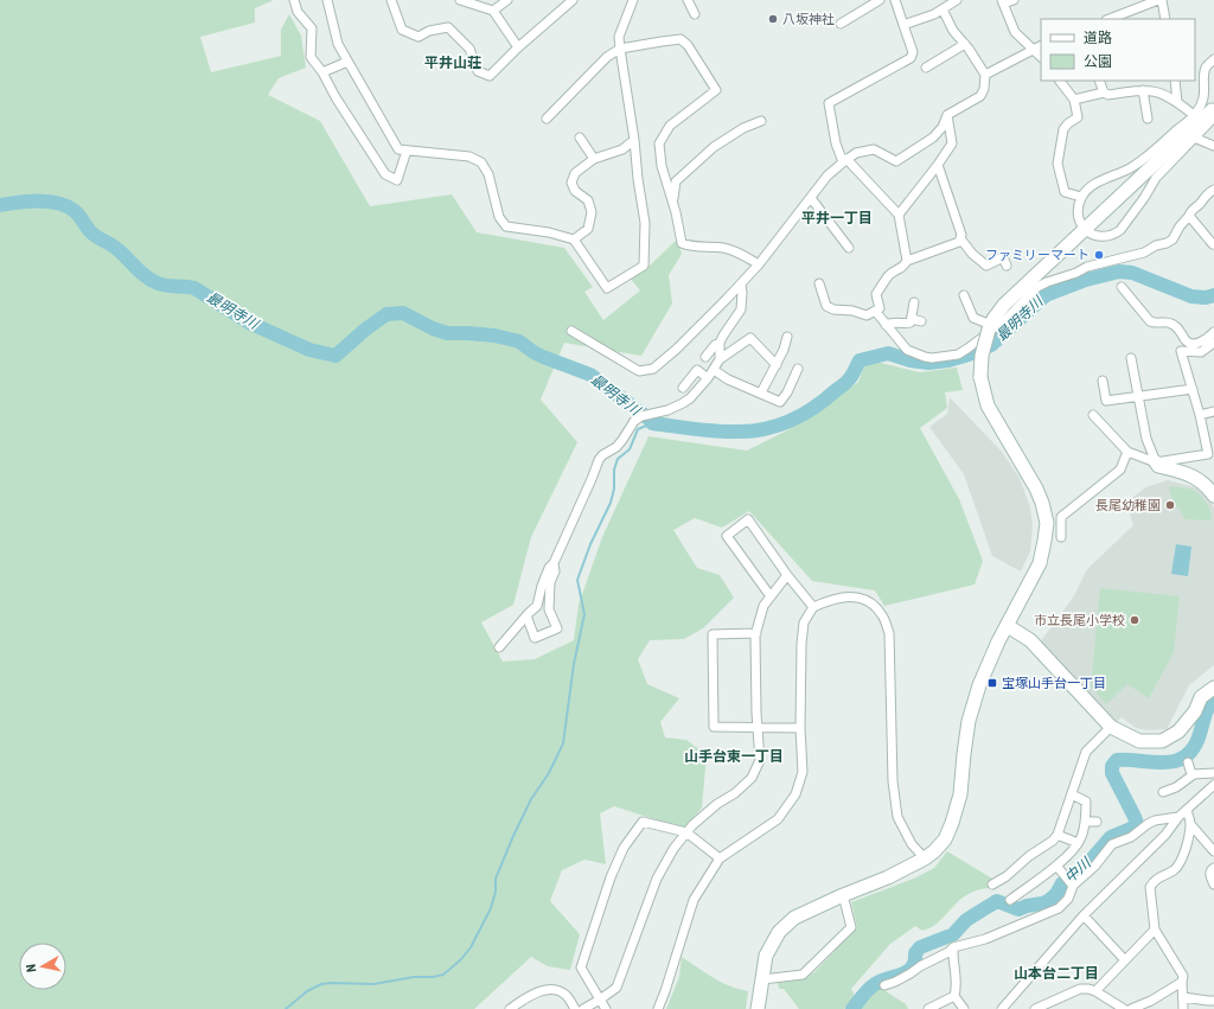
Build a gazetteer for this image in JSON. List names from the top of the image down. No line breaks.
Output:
{"districts":["平井山荘","平井一丁目","山手台東一丁目","山本台二丁目"],"water":["最明寺川","中川"],"places":{"other":["八坂神社","ファミリーマート","長尾幼稚園","市立長尾小学校"],"transit":["宝塚山手台一丁目"]},"legend":["道路","公園"],"north":"left"}
